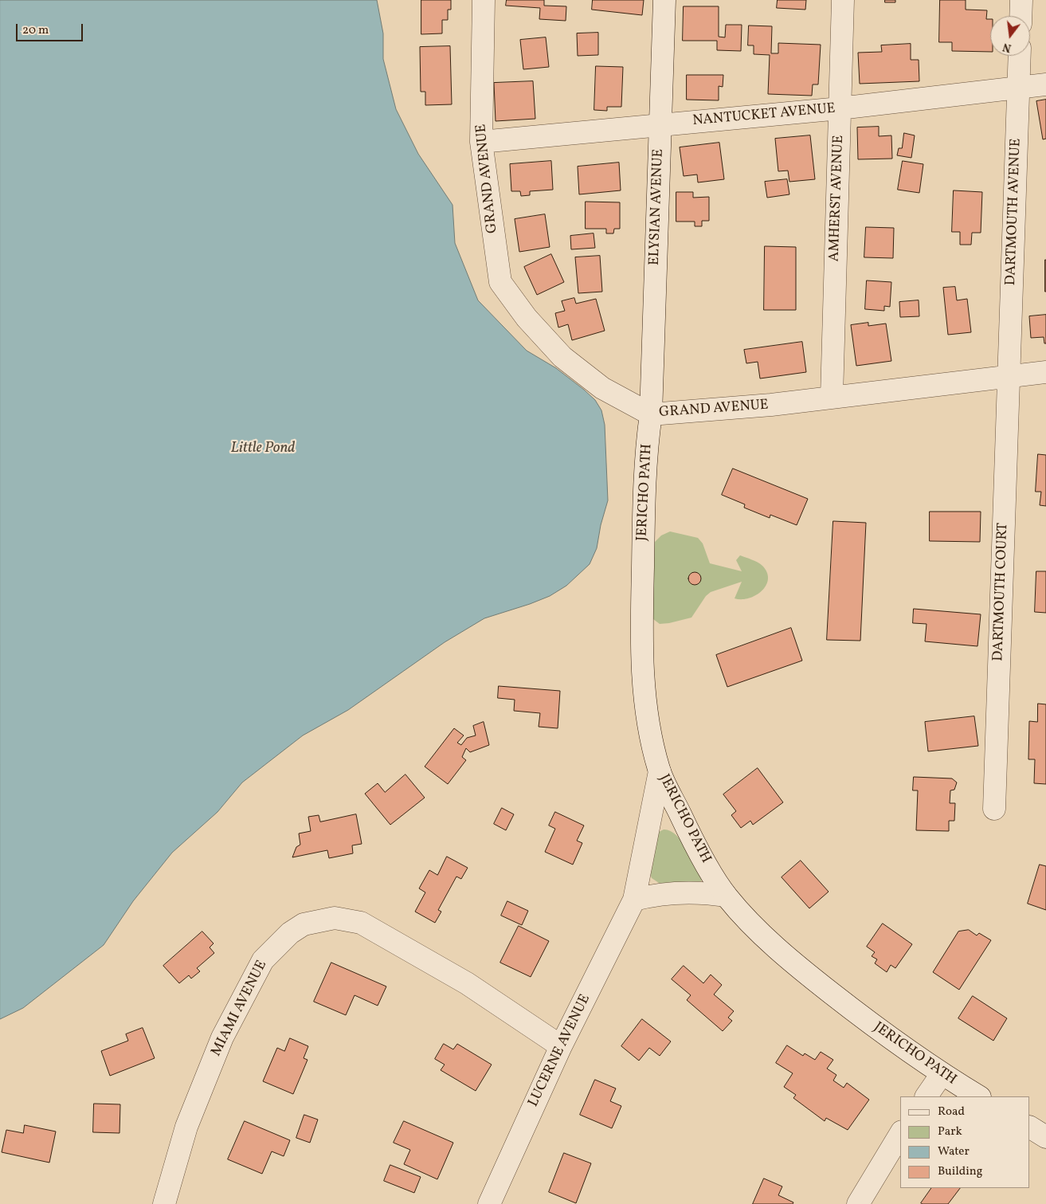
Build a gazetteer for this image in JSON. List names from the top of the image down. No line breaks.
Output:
{"streets":{"street":["NANTUCKET AVENUE","GRAND AVENUE","AMHERST AVENUE","ELYSIAN AVENUE","DARTMOUTH AVENUE","JERICHO PATH","DARTMOUTH COURT","MIAMI AVENUE","LUCERNE AVENUE"]},"crossings":[["NANTUCKET AVENUE","GRAND AVENUE"],["NANTUCKET AVENUE","AMHERST AVENUE"],["NANTUCKET AVENUE","ELYSIAN AVENUE"],["NANTUCKET AVENUE","DARTMOUTH AVENUE"],["GRAND AVENUE","AMHERST AVENUE"],["GRAND AVENUE","ELYSIAN AVENUE"],["GRAND AVENUE","DARTMOUTH AVENUE"],["GRAND AVENUE","JERICHO PATH"],["GRAND AVENUE","DARTMOUTH COURT"],["ELYSIAN AVENUE","JERICHO PATH"],["DARTMOUTH AVENUE","DARTMOUTH COURT"],["JERICHO PATH","LUCERNE AVENUE"],["MIAMI AVENUE","LUCERNE AVENUE"]],"water":["Little Pond"],"legend":["Road","Park","Water","Building"],"scale_bar":"20 m","north":"bottom"}
